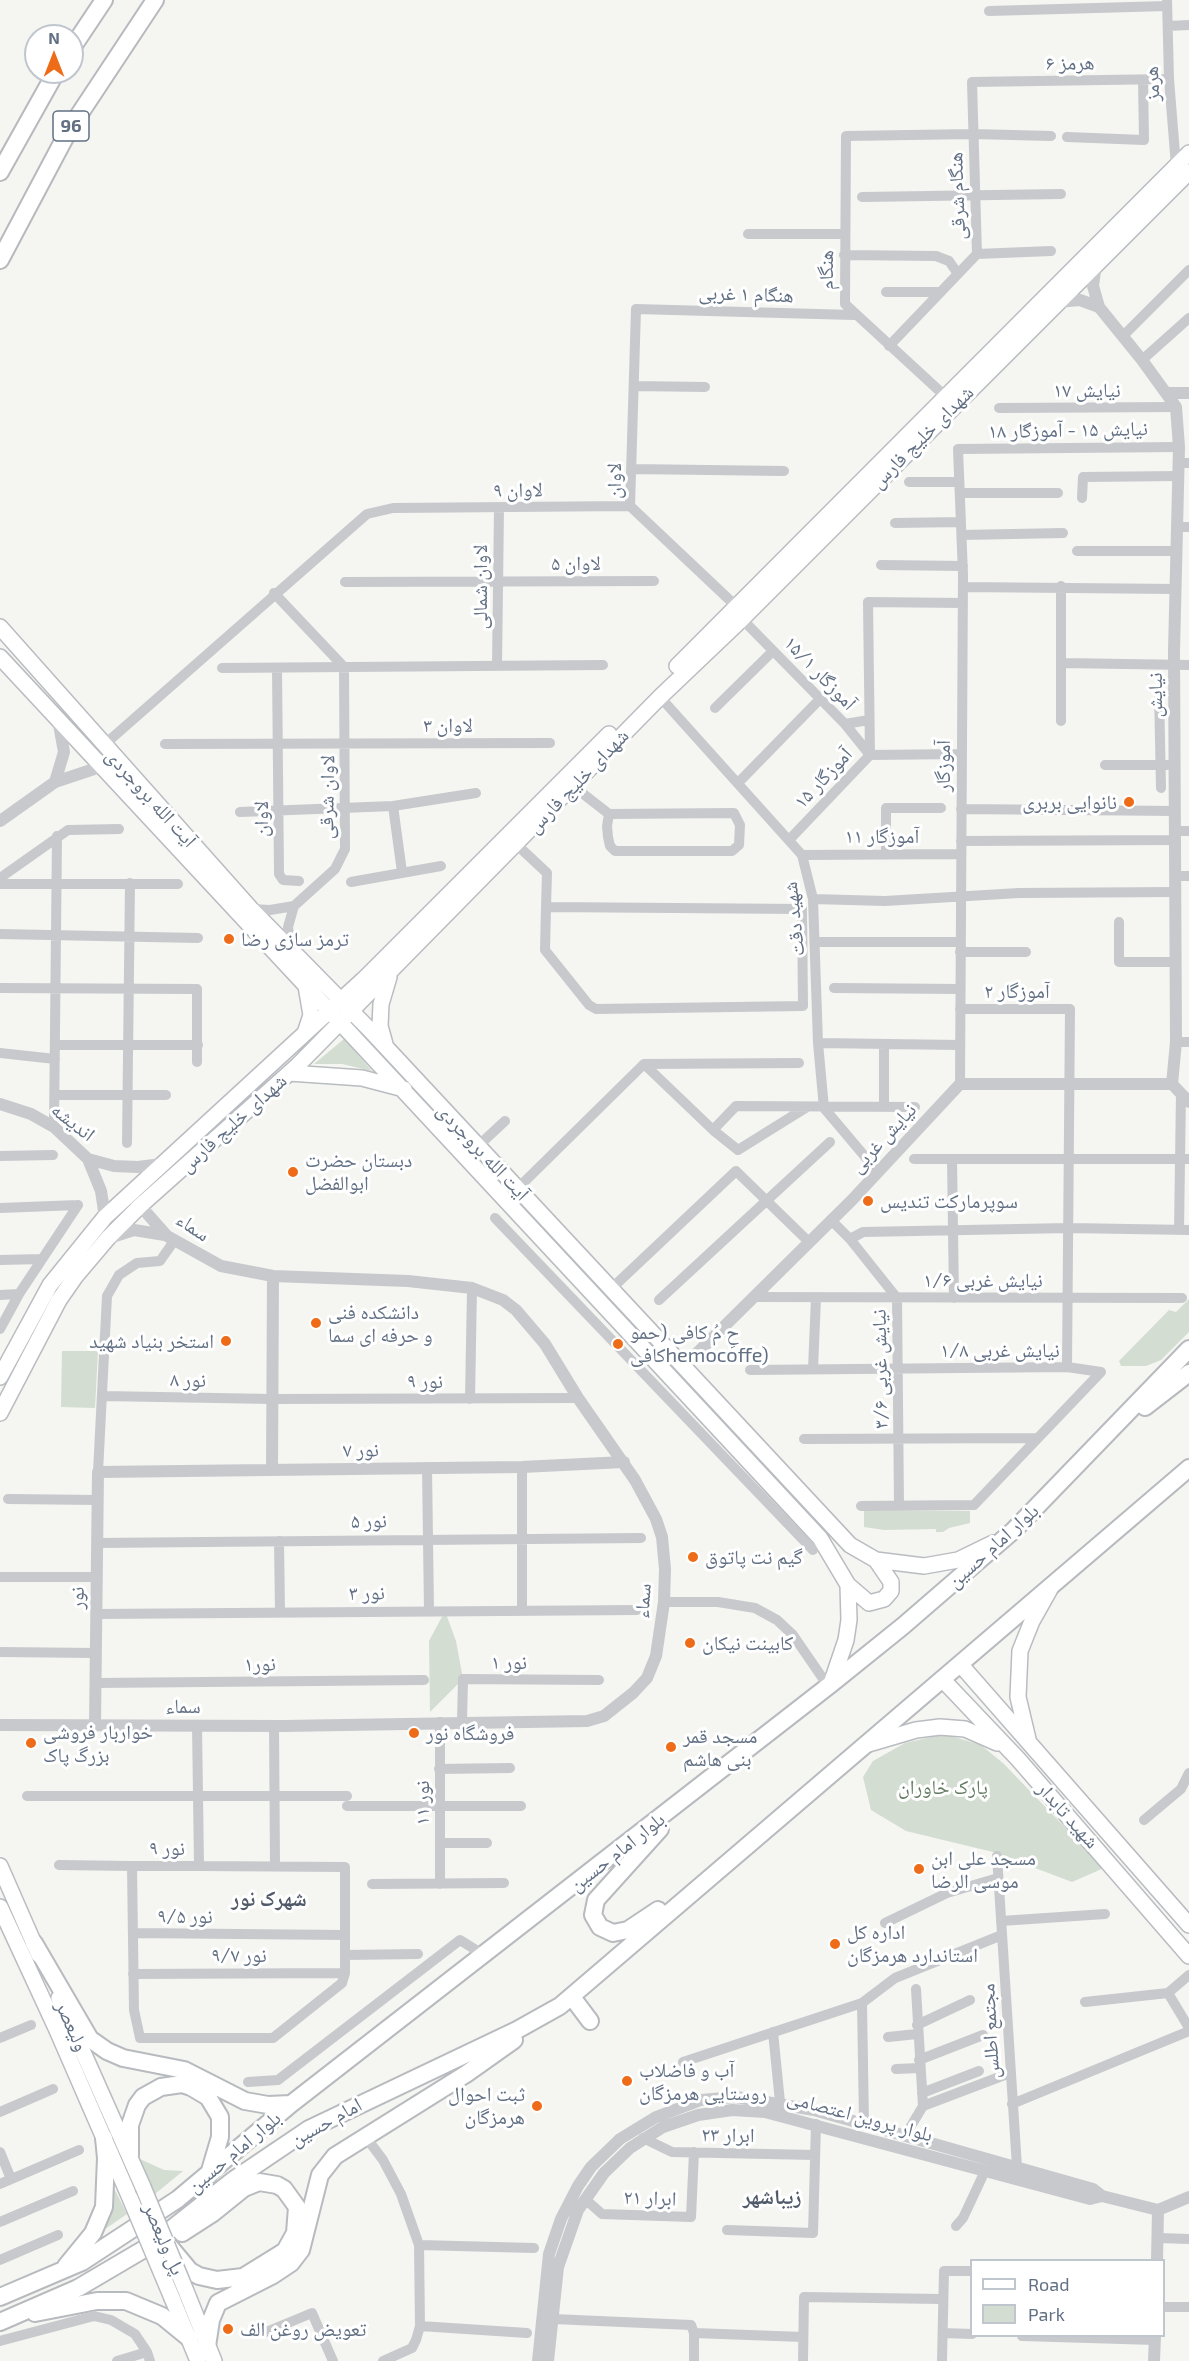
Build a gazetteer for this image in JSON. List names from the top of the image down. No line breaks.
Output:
{"streets":{"main road":["96","شهدای خلیج فارس","آیت الله بروجردی","بلوار امام حسین","شهید تابدار","ولیعصر","امام حسین","پل ولیعصر"],"street":["هرمز ۶","هرمز","هنگام شرقی","هنگام","هنگام ۱ غربی","نیایش ۱۷","نیایش ۱۵ - آموزگار ۱۸","لاوان","لاوان ۹","لاوان ۵","لاوان شمالی","آموزگار ۱۵/۱","نیایش","لاوان ۳","آموزگار","آموزگار ۱۵","لاوان شرقی","آموزگار ۱۱","شهید دقت","آموزگار ۲","اندیشه","نیایش غربی","سماء","نیایش غربی ۱/۶","نیایش غربی ۱/۸","نیایش غربی ۳/۶","نور ۸","نور ۹","نور ۷","نور ۵","نور ۳","نور","نور ۱","نور۱","نور ۱۱","نور ۹/۵","نور ۹/۷","مجتمع اطلس","بلوار پروین اعتصامی","ابرار ۲۳","ابرار ۲۱"]},"crossings":[["هرمز ۶","هرمز"],["هرمز ۶","هنگام شرقی"],["هرمز","شهدای خلیج فارس"],["هنگام شرقی","هنگام"],["هنگام","هنگام ۱ غربی"],["هنگام","شهدای خلیج فارس"],["هنگام ۱ غربی","لاوان"],["نیایش ۱۷","نیایش"],["نیایش ۱۵ - آموزگار ۱۸","نیایش"],["نیایش ۱۵ - آموزگار ۱۸","آموزگار"],["شهدای خلیج فارس","لاوان"],["شهدای خلیج فارس","آموزگار ۱۵/۱"],["شهدای خلیج فارس","آیت الله بروجردی"],["شهدای خلیج فارس","شهید دقت"],["شهدای خلیج فارس","اندیشه"],["شهدای خلیج فارس","سماء"],["لاوان","لاوان ۹"],["لاوان","آموزگار ۱۵/۱"],["لاوان","لاوان ۳"],["لاوان ۹","لاوان شمالی"],["لاوان ۹","آیت الله بروجردی"],["لاوان ۵","لاوان شمالی"],["آموزگار ۱۵/۱","آموزگار ۱۵"],["لاوان ۳","لاوان شرقی"],["آموزگار","آموزگار ۱۵"],["آموزگار","آموزگار ۱۱"],["آموزگار","آموزگار ۲"],["آموزگار","نیایش غربی"],["آموزگار ۱۵","شهید دقت"],["آیت الله بروجردی","نیایش غربی"],["آیت الله بروجردی","بلوار امام حسین"],["آموزگار ۱۱","شهید دقت"],["نیایش غربی","نیایش غربی ۱/۶"],["نیایش غربی","نیایش غربی ۳/۶"],["سماء","نور ۹"],["سماء","نور ۷"],["سماء","نور"],["سماء","نور ۱"],["سماء","نور ۱۱"],["نیایش غربی ۱/۶","نیایش غربی ۳/۶"],["نیایش غربی ۱/۸","نیایش غربی ۳/۶"],["نور ۸","نور ۹"],["نور ۹","نور ۹/۵"],["نور ۹","نور ۹/۷"],["نور ۷","نور"],["نور ۵","نور"],["نور ۳","نور"],["نور","نور۱"],["ولیعصر","پل ولیعصر"],["مجتمع اطلس","بلوار پروین اعتصامی"],["بلوار پروین اعتصامی","ابرار ۲۳"],["بلوار پروین اعتصامی","ابرار ۲۱"],["ابرار ۲۳","ابرار ۲۱"]],"districts":["شهرک نور","زیباشهر"],"parks":["پارک خاوران"],"places":["نانوایی بربری","ترمز سازی رضا","دبستان حضرت ابوالفضل","سوپرمارکت تندیس","دانشکده فنی و حرفه ای سما","استخر بنیاد شهید","حِ مُ کافی (حمو کافیhemocoffe)","گیم نت پاتوق","کابینت نیکان","فروشگاه نور","خواربار فروشی بزرگ پاک","مسجد قمر بنی هاشم","مسجد علی ابن موسی الرضا","اداره کل استاندارد هرمزگان","آب و فاضلاب روستایی هرمزگان","ثبت احوال هرمزگان","تعویض روغن الف"],"legend":["Road","Park"],"north":"top"}
